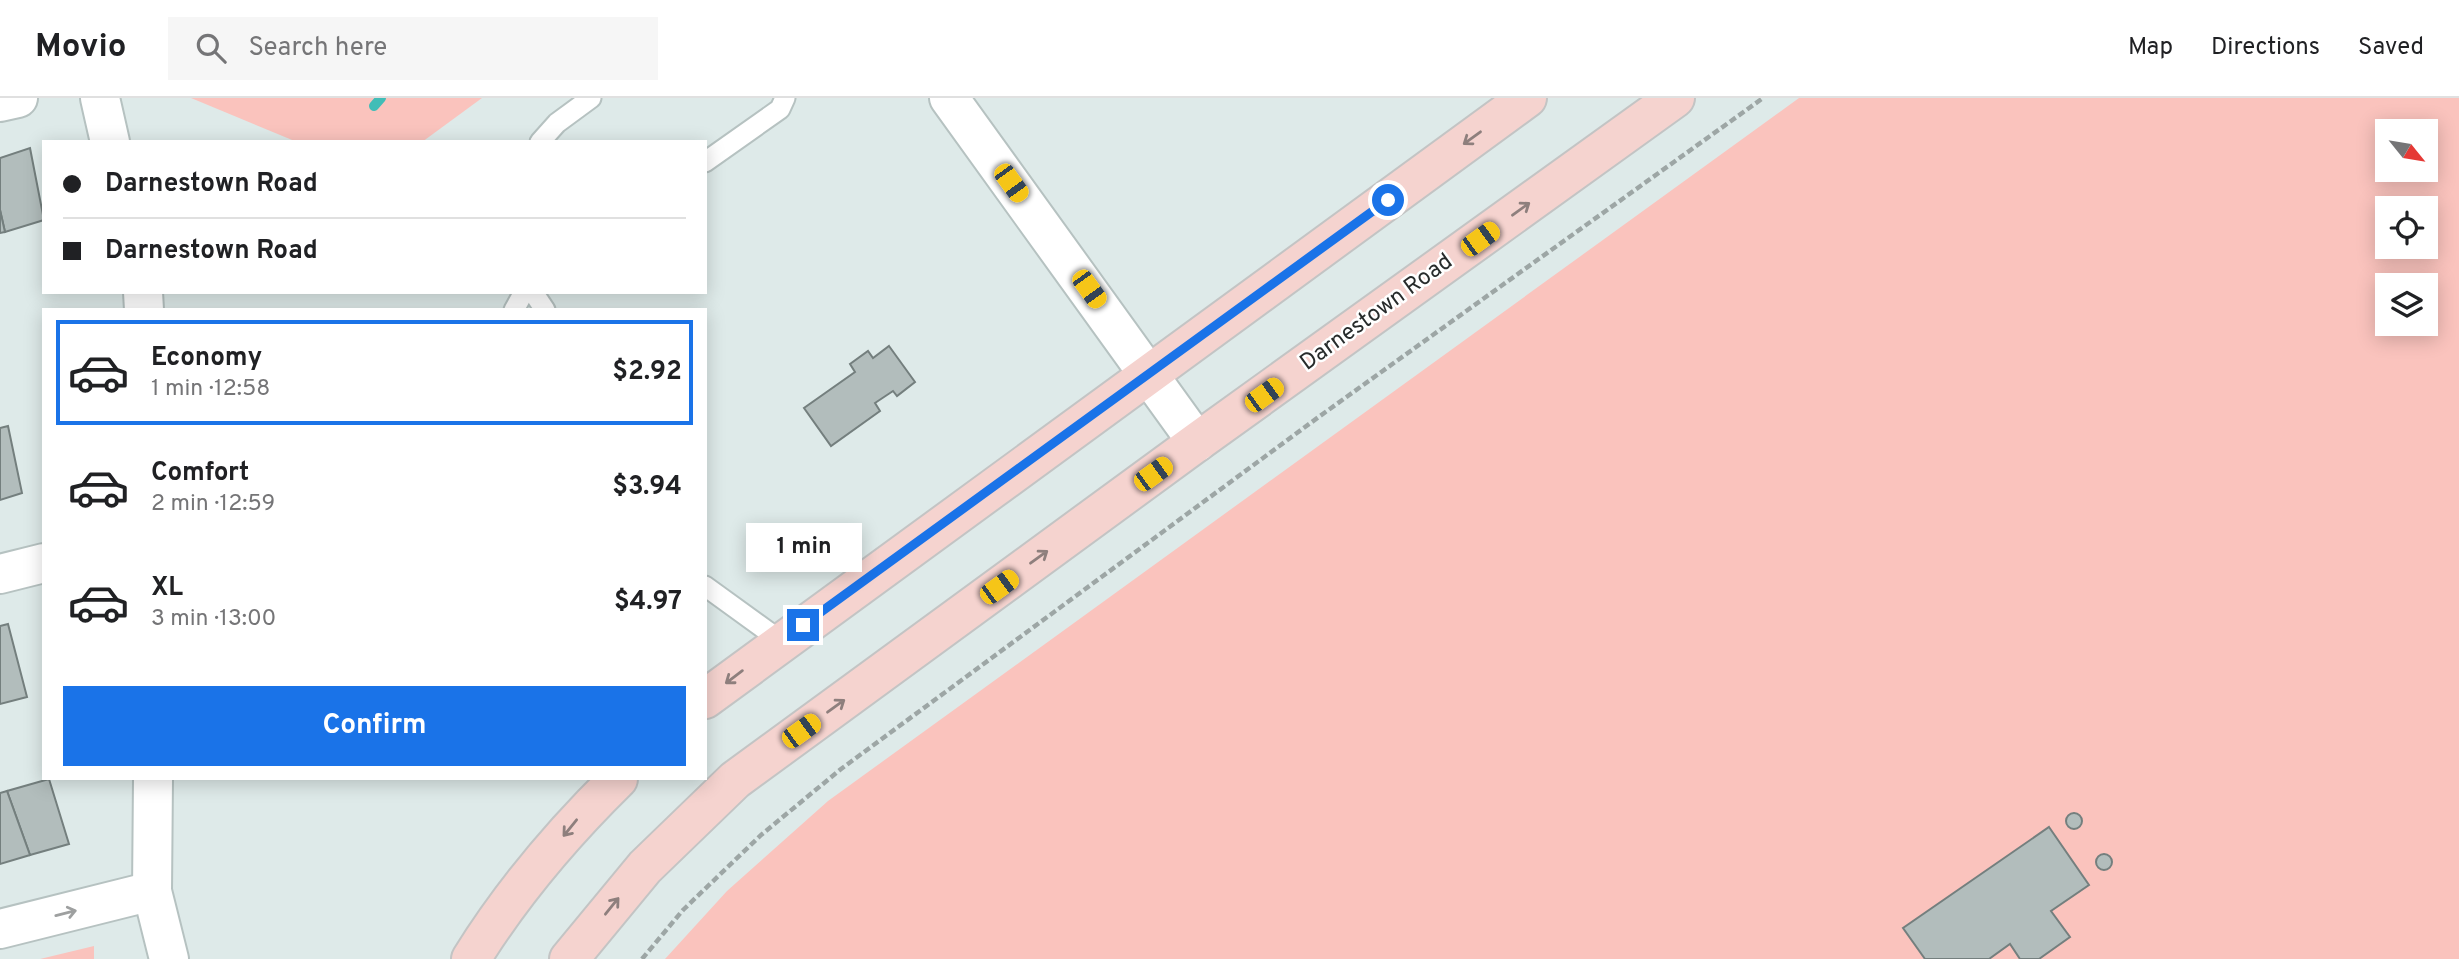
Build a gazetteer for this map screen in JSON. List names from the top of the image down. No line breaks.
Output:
{"streets":{"main road":["Darnestown Road"]},"north":"bottom right","page":{"header":"Movio","search":"Search here","nav":["Map","Directions","Saved"],"banner":["Darnestown Road","Darnestown Road"],"list":[{"name":"Economy","note":"1 min · 12:58","value":"$2.92"},{"name":"Comfort","note":"2 min · 12:59","value":"$3.94"},{"name":"XL","note":"3 min · 13:00","value":"$4.97"}],"bubble":"1 min","buttons":"Confirm"}}
